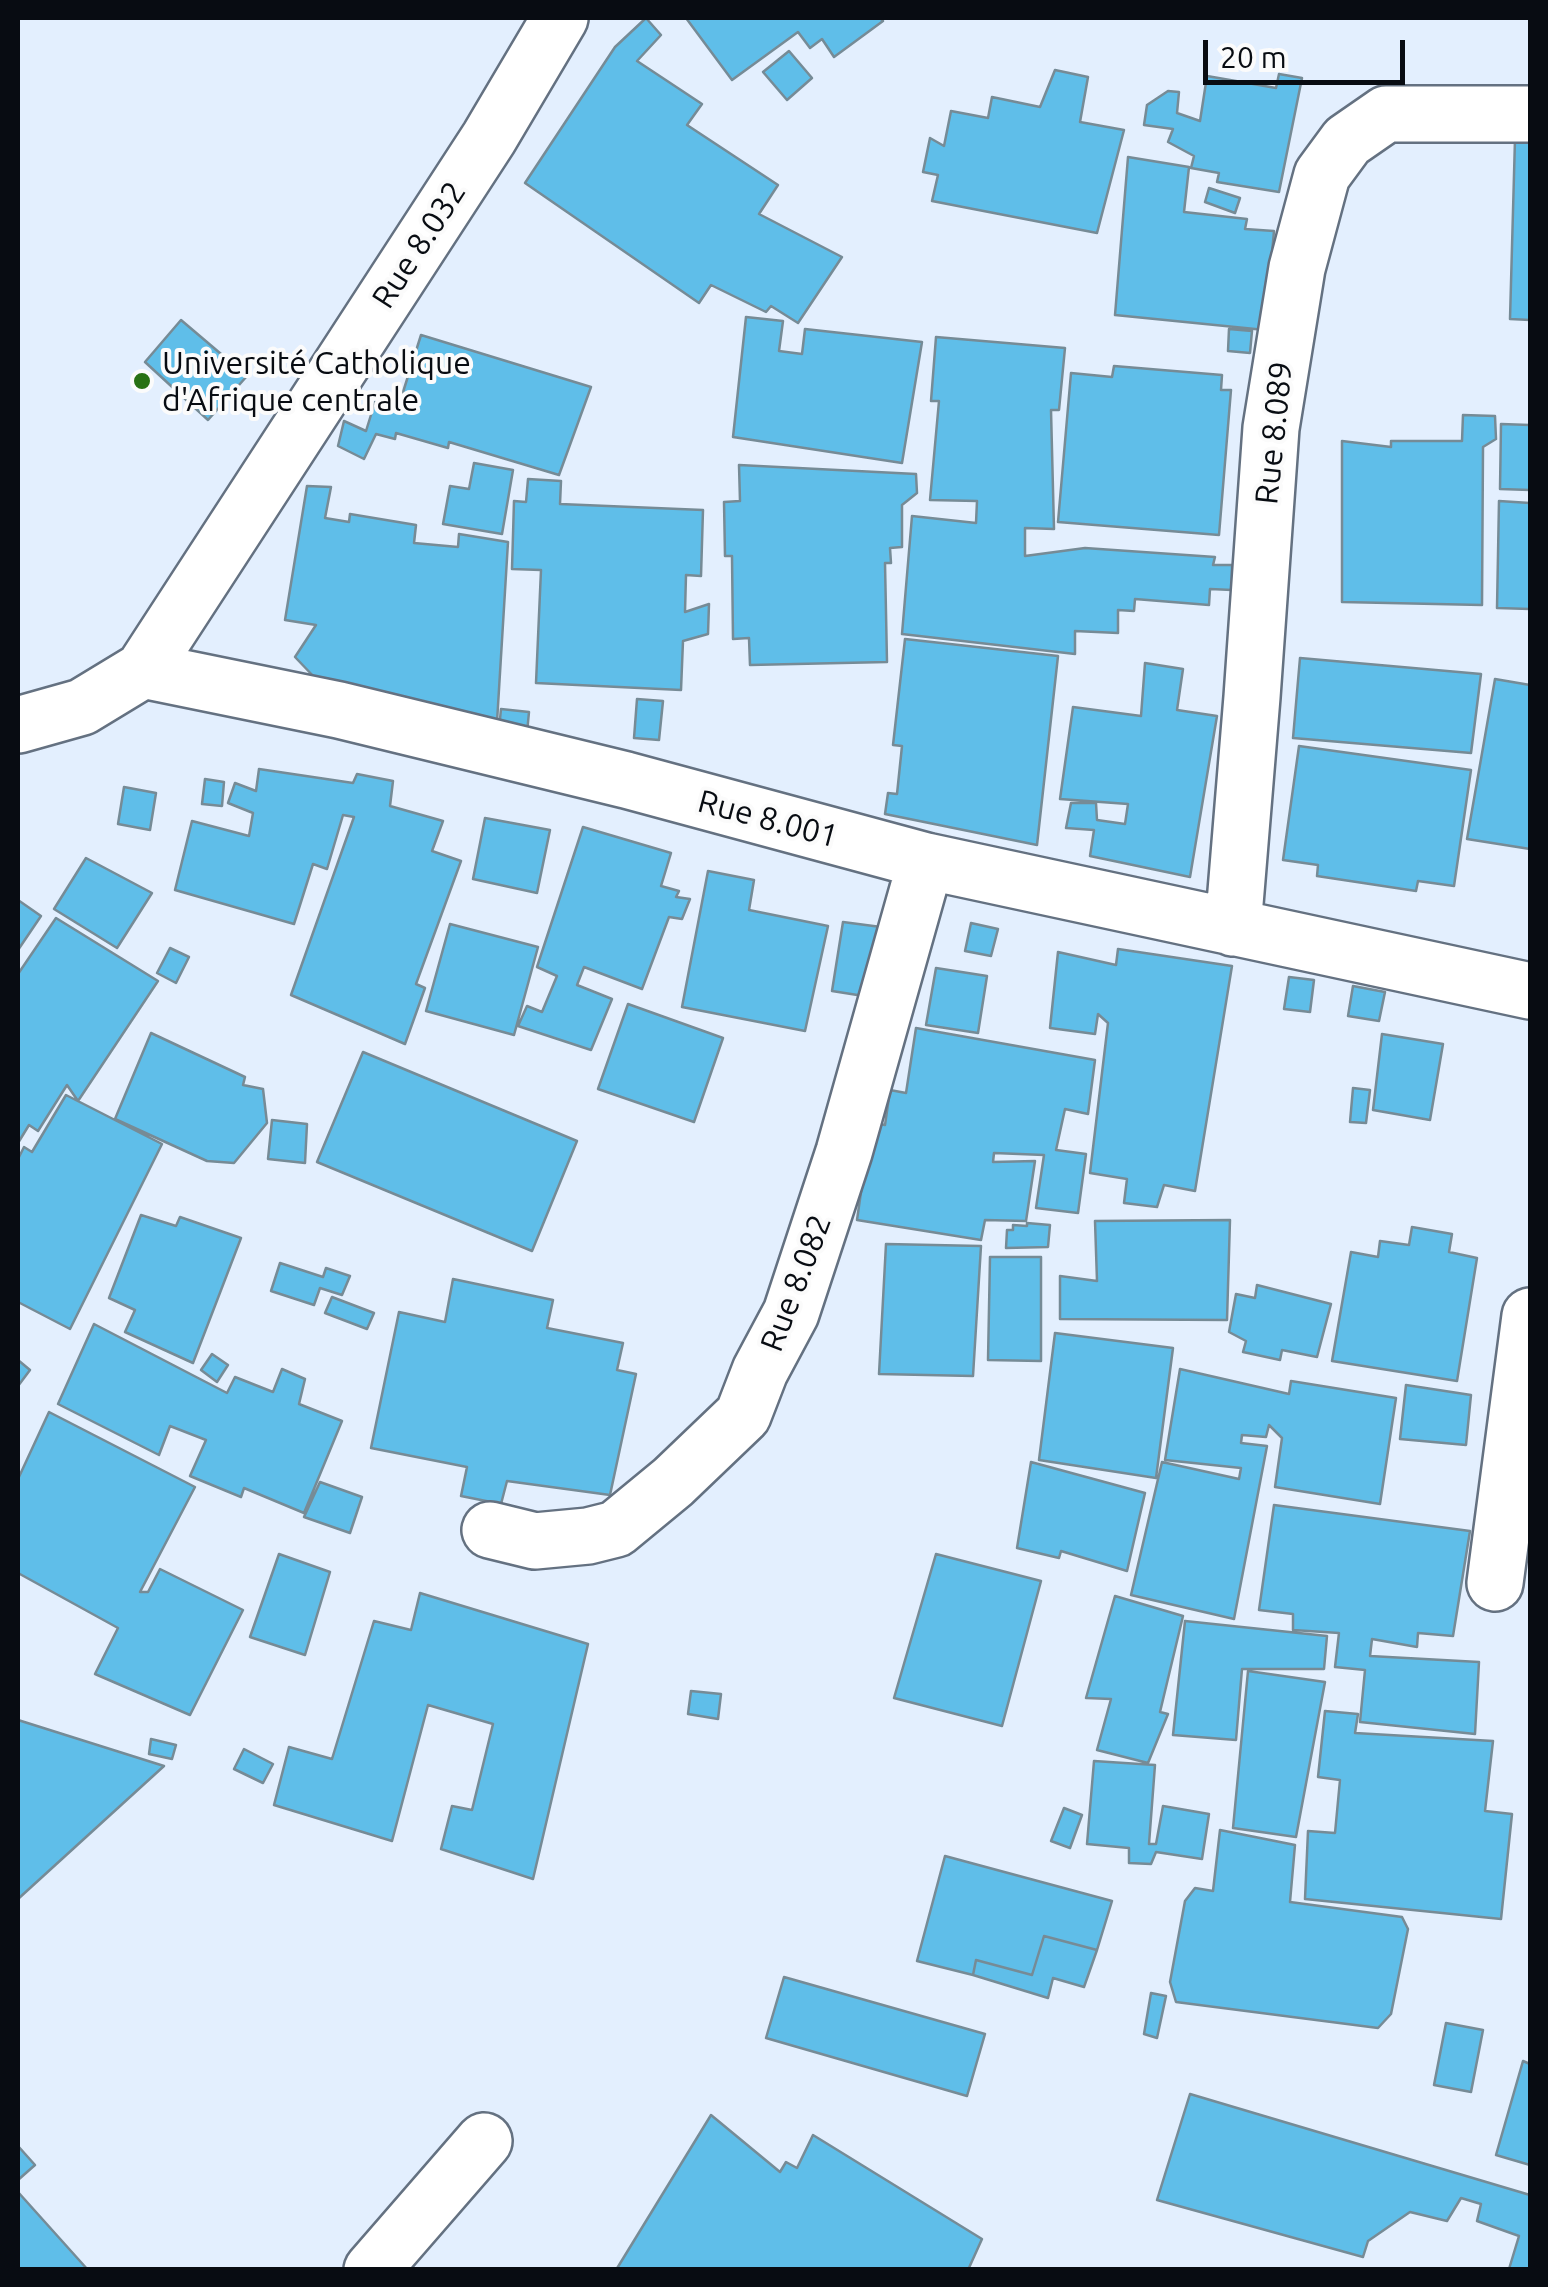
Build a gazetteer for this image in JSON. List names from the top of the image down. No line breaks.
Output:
{"streets":{"street":["Rue 8.032","Rue 8.089","Rue 8.001","Rue 8.082"]},"crossings":[["Rue 8.032","Rue 8.001"],["Rue 8.089","Rue 8.001"],["Rue 8.001","Rue 8.082"]],"places":["Université Catholique d'Afrique centrale"],"scale_bar":"20 m"}
